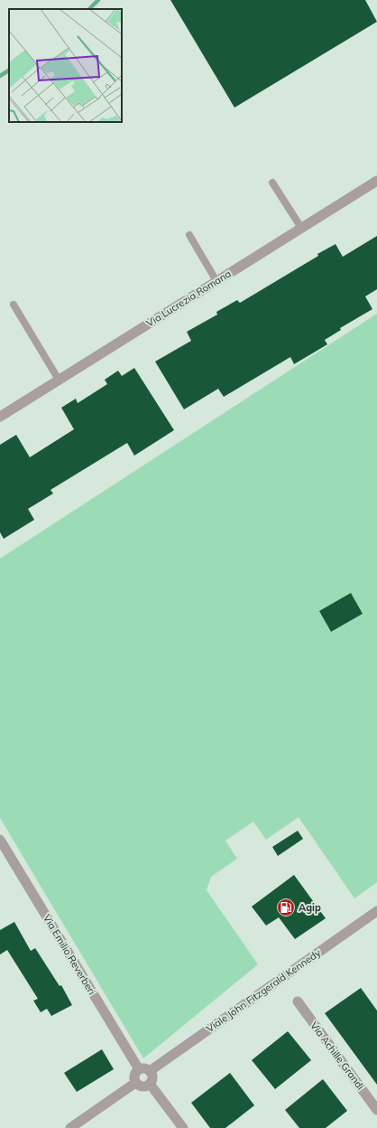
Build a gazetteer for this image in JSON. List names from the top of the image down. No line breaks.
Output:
{"streets":{"street":["Via Lucrezia Romana","Via Emilio Reverberi","Viale John Fitzgerald Kennedy","Via Achille Grandi"]},"crossings":[["Via Emilio Reverberi","Viale John Fitzgerald Kennedy"]],"places":{"fuel station":["Agip"]}}
